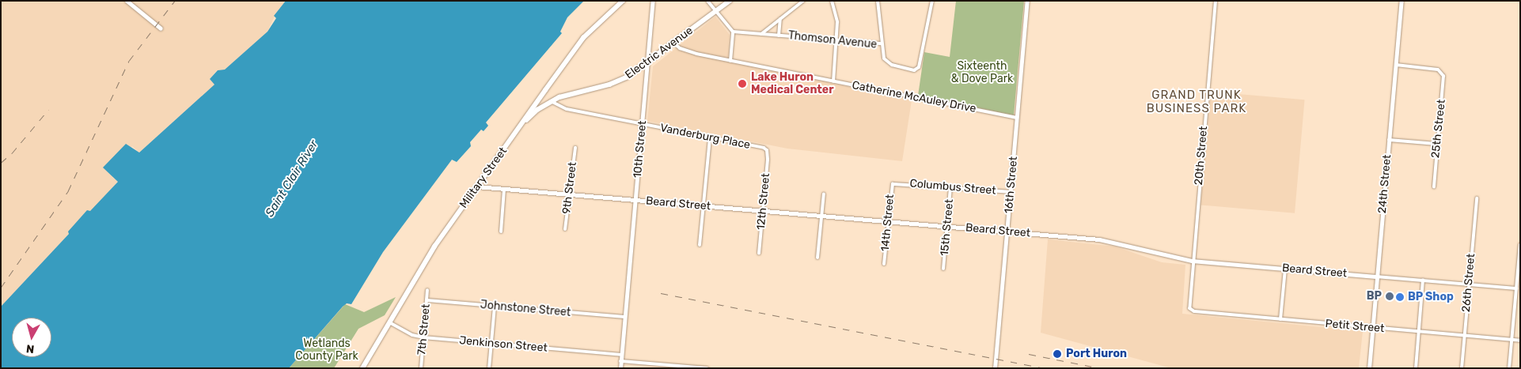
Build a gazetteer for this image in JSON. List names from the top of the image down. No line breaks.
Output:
{"streets":{"main road":["Electric Avenue","Military Street"],"street":["Thomson Avenue","Catherine McAuley Drive","25th Street","Vanderburg Place","10th Street","20th Street","24th Street","16th Street","Columbus Street","9th Street","12th Street","Beard Street","14th Street","15th Street","26th Street","Johnstone Street","Petit Street","7th Street","Jenkinson Street"]},"crossings":[["Electric Avenue","Catherine McAuley Drive"],["Electric Avenue","Vanderburg Place"],["Electric Avenue","10th Street"],["Electric Avenue","Military Street"],["Catherine McAuley Drive","16th Street"],["25th Street","24th Street"],["Vanderburg Place","10th Street"],["Vanderburg Place","12th Street"],["10th Street","Beard Street"],["10th Street","Johnstone Street"],["10th Street","Jenkinson Street"],["20th Street","Beard Street"],["20th Street","Petit Street"],["Military Street","Beard Street"],["Military Street","Jenkinson Street"],["24th Street","Beard Street"],["24th Street","Petit Street"],["16th Street","Columbus Street"],["16th Street","Beard Street"],["Columbus Street","14th Street"],["Columbus Street","15th Street"],["9th Street","Beard Street"],["12th Street","Beard Street"],["Beard Street","14th Street"],["Beard Street","15th Street"],["Beard Street","26th Street"],["26th Street","Petit Street"],["Johnstone Street","7th Street"],["7th Street","Jenkinson Street"]],"districts":["GRAND TRUNK BUSINESS PARK"],"water":["Saint Clair River"],"parks":["Sixteenth & Dove Park","Wetlands County Park"],"places":["Lake Huron Medical Center","BP","BP Shop","Port Huron"],"north":"bottom"}
